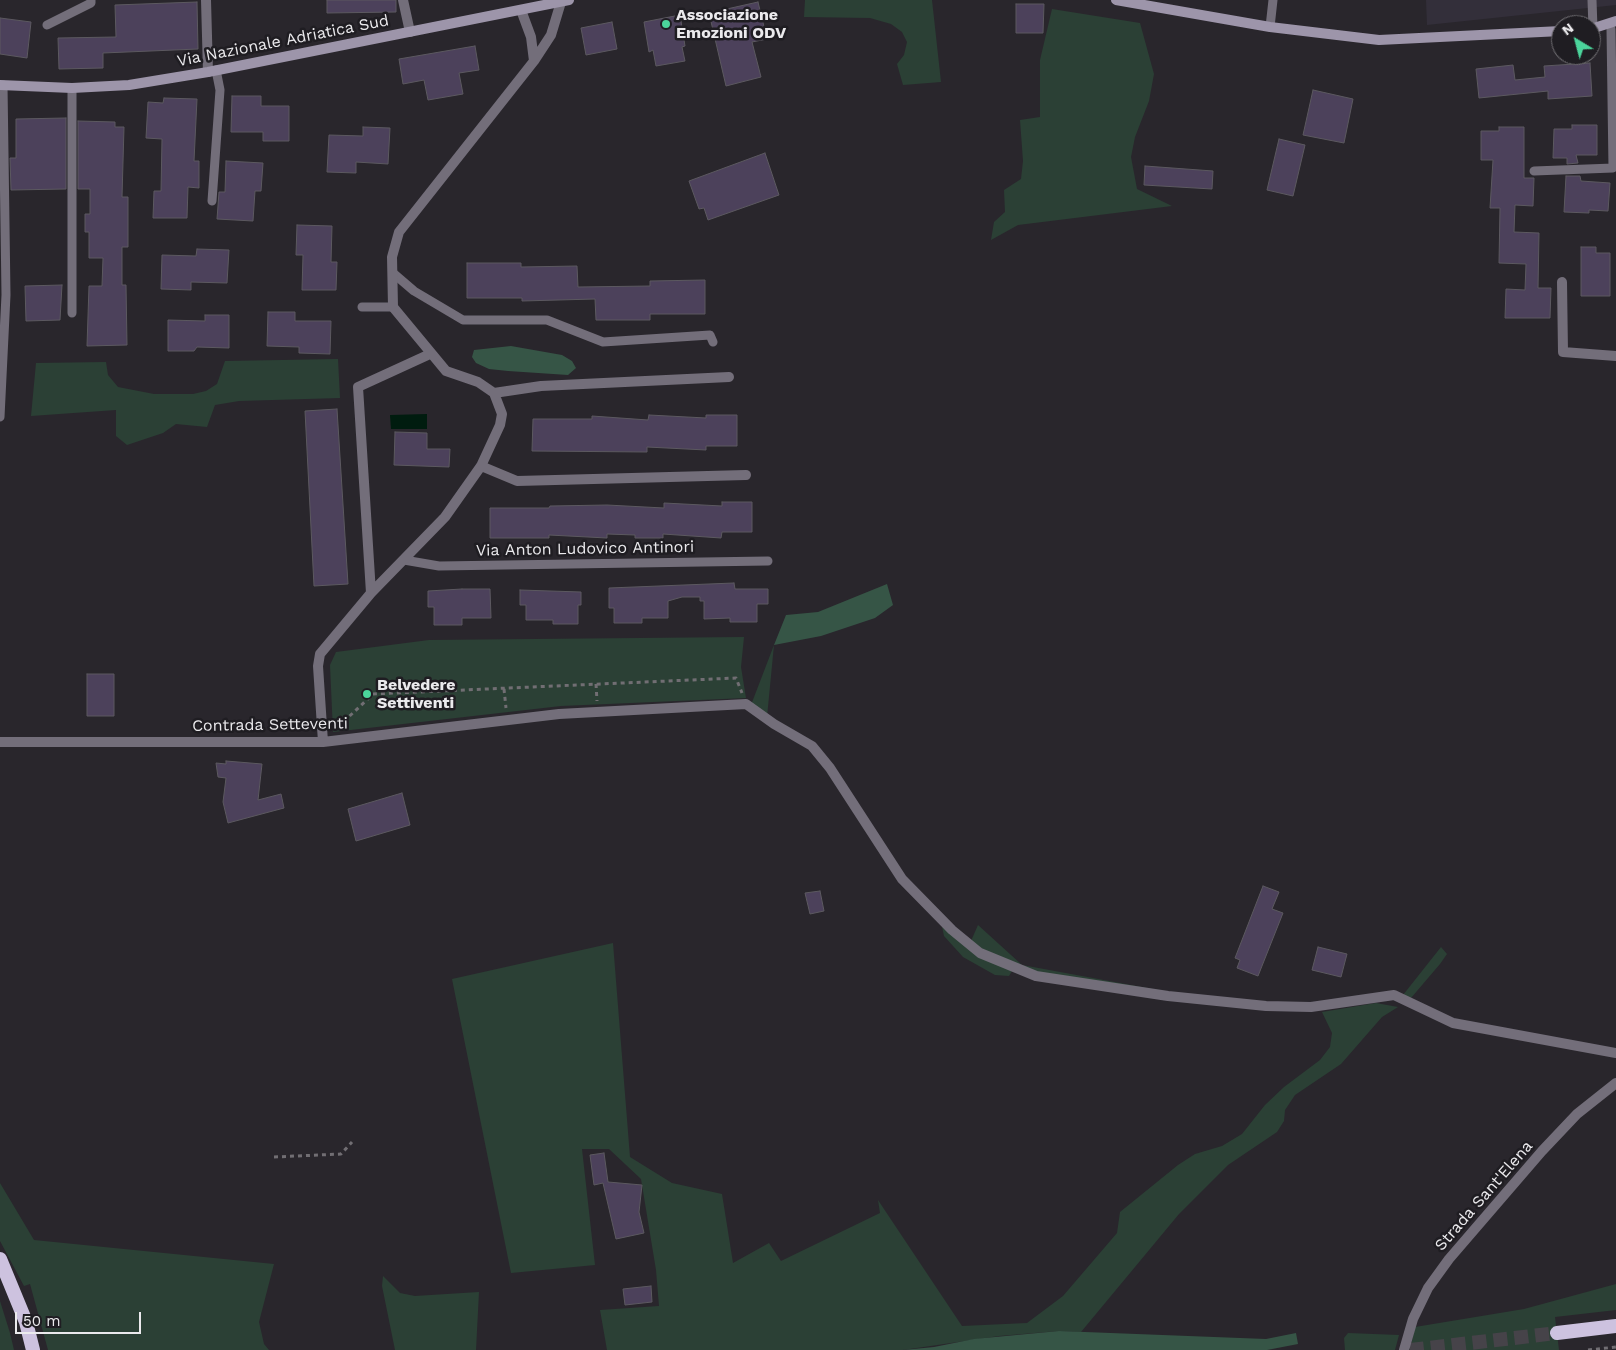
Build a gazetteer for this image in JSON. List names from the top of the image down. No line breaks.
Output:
{"streets":{"main road":["Via Nazionale Adriatica Sud"],"street":["Contrada Setteventi","Strada Sant'Elena"],"lane":["Via Anton Ludovico Antinori"]},"places":["Associazione Emozioni ODV","Belvedere Settiventi"],"scale_bar":"50 m","north":"top left"}
